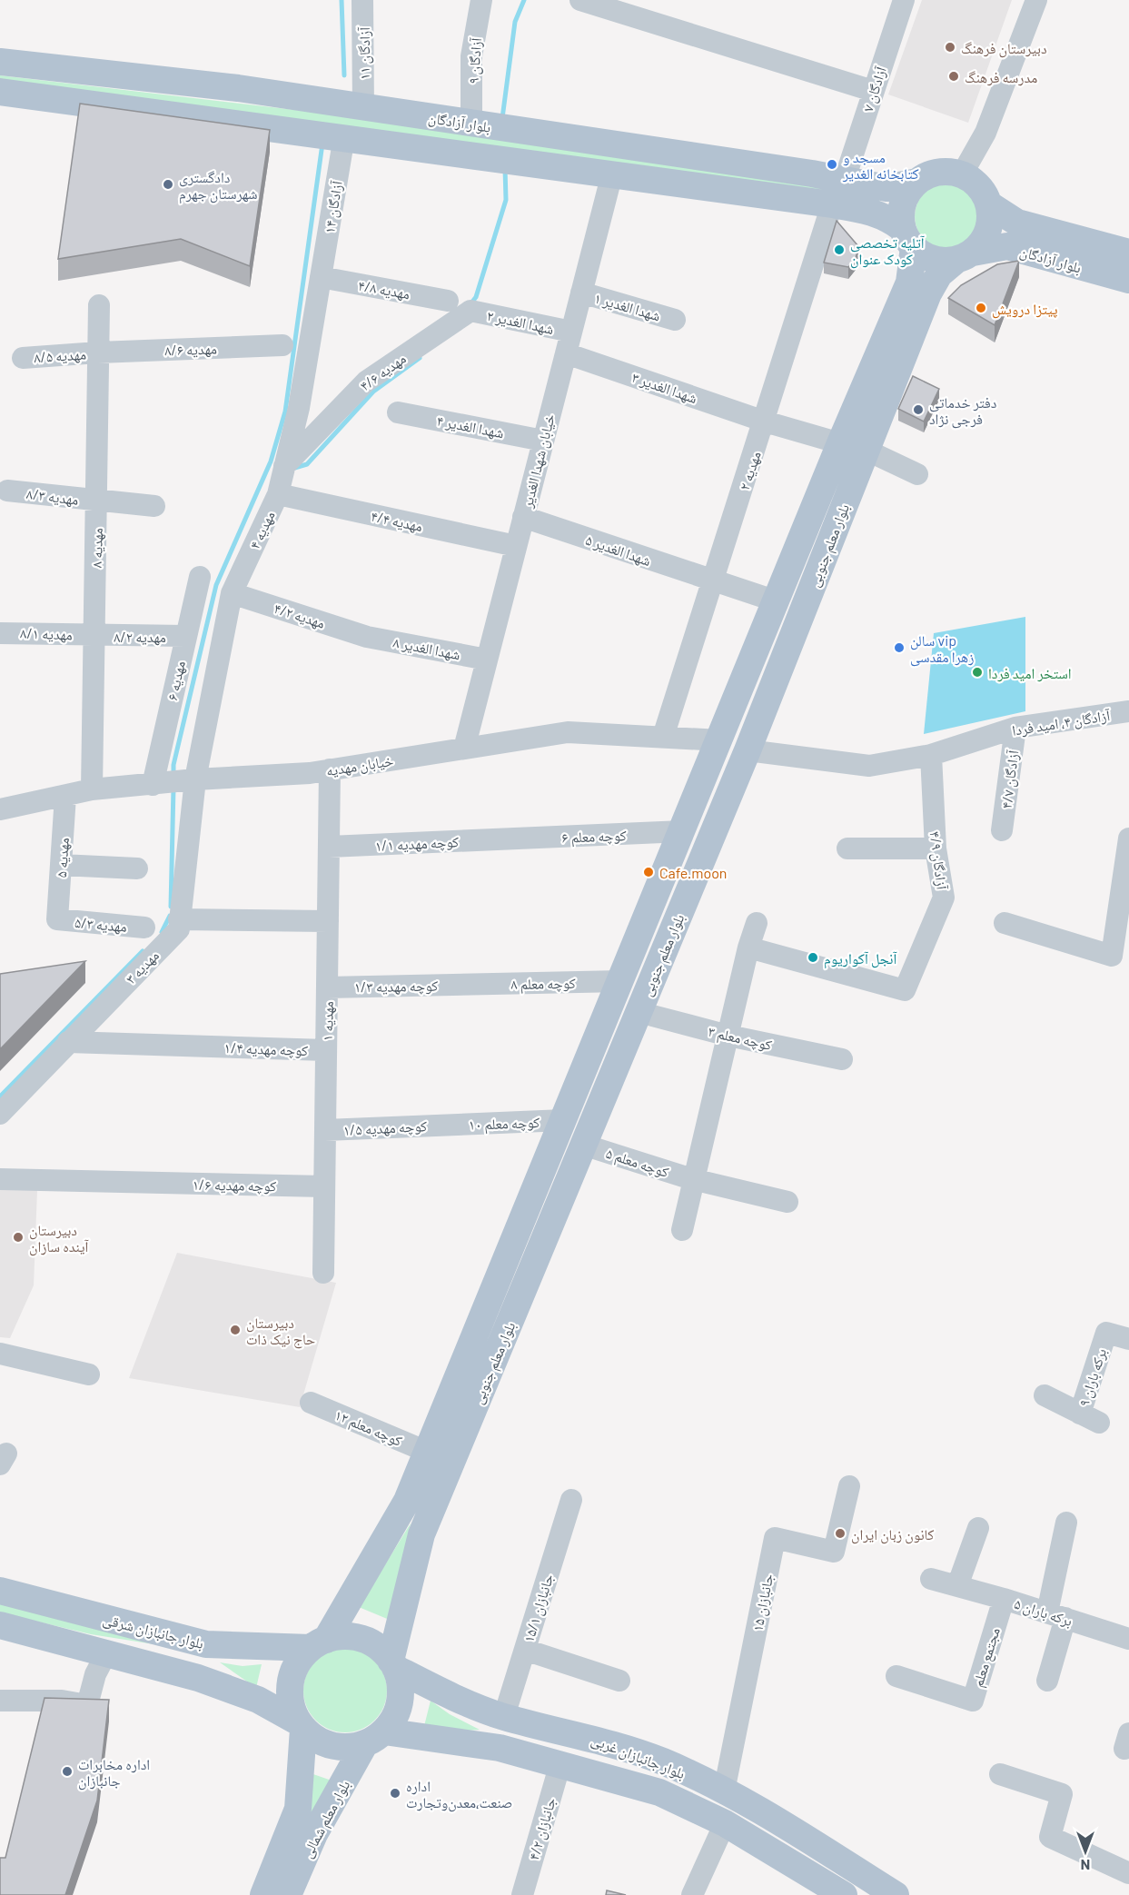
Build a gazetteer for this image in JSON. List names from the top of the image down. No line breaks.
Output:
{"streets":{"main road":["بلوار آزادگان","بلوار معلم جنوبی","بلوار جانبازان شرقی","بلوار جانبازان غربی","بلوار معلم شمالی"],"street":["آزادگان ۱۱","آزادگان ۹","آزادگان ۷","آزادگان ۱۴","مهدیه ۴/۸","شهدا الغدیر ۱","شهدا الغدیر ۲","مهدیه ۸/۶","مهدیه ۸/۵","مهدیه ۴/۶","شهدا الغدیر ۳","شهدا الغدیر ۴","خیابان شهدا الغدیر","مهدیه ۲","مهدیه ۸/۳","مهدیه ۴/۴","مهدیه ۴","مهدیه ۸","شهدا الغدیر ۵","مهدیه ۴/۲","مهدیه ۸/۱","مهدیه ۸/۲","شهدا الغدیر ۸","مهدیه ۶","آزادگان ۴، امید فردا","خیابان مهدیه","آزادگان ۴/۷","کوچه معلم ۶","کوچه مهدیه ۱/۱","مهدیه ۵","آزادگان ۴/۹","مهدیه ۵/۳","مهدیه ۳","کوچه معلم ۸","کوچه مهدیه ۱/۳","مهدیه ۱","کوچه معلم ۳","کوچه مهدیه ۱/۴","کوچه معلم ۱۰","کوچه مهدیه ۱/۵","کوچه معلم ۵","کوچه مهدیه ۱/۶","برکه باران ۹","کوچه معلم ۱۲","جانبازان ۱۵","جانبازان ۱۵/۱","برکه باران ۵","مجتمع معلم","جانبازان ۴/۲"]},"crossings":[["آزادگان ۱۱","بلوار آزادگان"],["آزادگان ۹","بلوار آزادگان"],["آزادگان ۷","بلوار آزادگان"],["بلوار آزادگان","آزادگان ۱۴"],["بلوار آزادگان","خیابان شهدا الغدیر"],["بلوار آزادگان","مهدیه ۲"],["بلوار آزادگان","بلوار معلم جنوبی"],["آزادگان ۱۴","مهدیه ۴/۸"],["آزادگان ۱۴","مهدیه ۴"],["مهدیه ۴/۸","مهدیه ۴"],["شهدا الغدیر ۱","خیابان شهدا الغدیر"],["شهدا الغدیر ۲","مهدیه ۴/۶"],["شهدا الغدیر ۲","خیابان شهدا الغدیر"],["مهدیه ۸/۶","مهدیه ۸/۵"],["مهدیه ۸/۶","مهدیه ۸"],["مهدیه ۸/۵","مهدیه ۸"],["مهدیه ۴/۶","مهدیه ۴"],["شهدا الغدیر ۳","خیابان شهدا الغدیر"],["شهدا الغدیر ۳","مهدیه ۲"],["شهدا الغدیر ۳","بلوار معلم جنوبی"],["شهدا الغدیر ۴","خیابان شهدا الغدیر"],["خیابان شهدا الغدیر","مهدیه ۴/۴"],["خیابان شهدا الغدیر","شهدا الغدیر ۵"],["خیابان شهدا الغدیر","شهدا الغدیر ۸"],["خیابان شهدا الغدیر","خیابان مهدیه"],["مهدیه ۲","شهدا الغدیر ۵"],["مهدیه ۲","خیابان مهدیه"],["مهدیه ۸/۳","مهدیه ۸"],["مهدیه ۴/۴","مهدیه ۴"],["مهدیه ۴","مهدیه ۴/۲"],["مهدیه ۴","خیابان مهدیه"],["مهدیه ۴","مهدیه ۳"],["بلوار معلم جنوبی","شهدا الغدیر ۵"],["بلوار معلم جنوبی","آزادگان ۴، امید فردا"],["بلوار معلم جنوبی","خیابان مهدیه"],["بلوار معلم جنوبی","کوچه معلم ۶"],["بلوار معلم جنوبی","کوچه معلم ۸"],["بلوار معلم جنوبی","کوچه معلم ۳"],["بلوار معلم جنوبی","کوچه معلم ۱۰"],["بلوار معلم جنوبی","کوچه معلم ۵"],["بلوار معلم جنوبی","کوچه معلم ۱۲"],["بلوار معلم جنوبی","بلوار جانبازان شرقی"],["بلوار معلم جنوبی","بلوار جانبازان غربی"],["بلوار معلم جنوبی","بلوار معلم شمالی"],["مهدیه ۸","مهدیه ۸/۱"],["مهدیه ۸","مهدیه ۸/۲"],["مهدیه ۸","خیابان مهدیه"],["مهدیه ۴/۲","شهدا الغدیر ۸"],["مهدیه ۸/۱","مهدیه ۸/۲"],["مهدیه ۸/۲","مهدیه ۶"],["مهدیه ۶","خیابان مهدیه"],["آزادگان ۴، امید فردا","آزادگان ۴/۷"],["آزادگان ۴، امید فردا","آزادگان ۴/۹"],["خیابان مهدیه","مهدیه ۵"],["خیابان مهدیه","مهدیه ۳"],["خیابان مهدیه","مهدیه ۱"],["کوچه معلم ۶","کوچه مهدیه ۱/۱"],["کوچه مهدیه ۱/۱","مهدیه ۱"],["مهدیه ۵","مهدیه ۵/۳"],["مهدیه ۳","کوچه مهدیه ۱/۴"],["کوچه معلم ۸","کوچه مهدیه ۱/۳"],["کوچه مهدیه ۱/۳","مهدیه ۱"],["مهدیه ۱","کوچه مهدیه ۱/۴"],["مهدیه ۱","کوچه مهدیه ۱/۵"],["مهدیه ۱","کوچه مهدیه ۱/۶"],["کوچه معلم ۱۰","کوچه مهدیه ۱/۵"],["جانبازان ۱۵","بلوار جانبازان غربی"],["جانبازان ۱۵/۱","بلوار جانبازان غربی"],["برکه باران ۵","مجتمع معلم"],["بلوار جانبازان شرقی","بلوار جانبازان غربی"],["بلوار جانبازان شرقی","بلوار معلم شمالی"],["بلوار جانبازان غربی","بلوار معلم شمالی"],["بلوار جانبازان غربی","جانبازان ۴/۲"]],"places":["دبیرستان فرهنگ","مدرسه فرهنگ","مسجد و کتابخانه الغدیر","دادگستری شهرستان جهرم","آتلیه تخصصی کودک عنوان","پیتزا درویش","دفتر خدماتی فرجی نژاد","سالن vip زهرا مقدسی","استخر امید فردا","Cafe.moon","آنجل آکواریوم","دبیرستان آینده سازان","دبیرستان حاج نیک ذات","کانون زبان ایران","اداره مخابرات جانبازان","اداره صنعت،معدن‌و‌تجارت"],"north":"bottom"}
